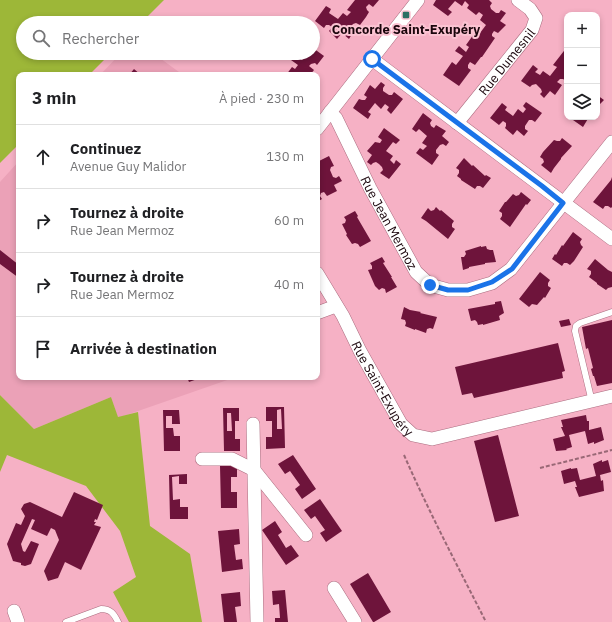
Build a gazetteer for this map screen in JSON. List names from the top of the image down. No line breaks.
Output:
{"streets":{"street":["Rue Dumesnil","Rue Jean Mermoz","Rue Saint-Exupéry"]},"places":{"transit":["Concorde Saint-Exupéry"]},"page":{"map_buttons":["+","−"],"search":"Rechercher","heading":["3 min","À pied · 230 m"],"list":[["Continuez","Avenue Guy Malidor","130 m"],["Tournez à droite","Rue Jean Mermoz","60 m"],["Tournez à droite","Rue Jean Mermoz","40 m"],"Arrivée à destination"]}}
